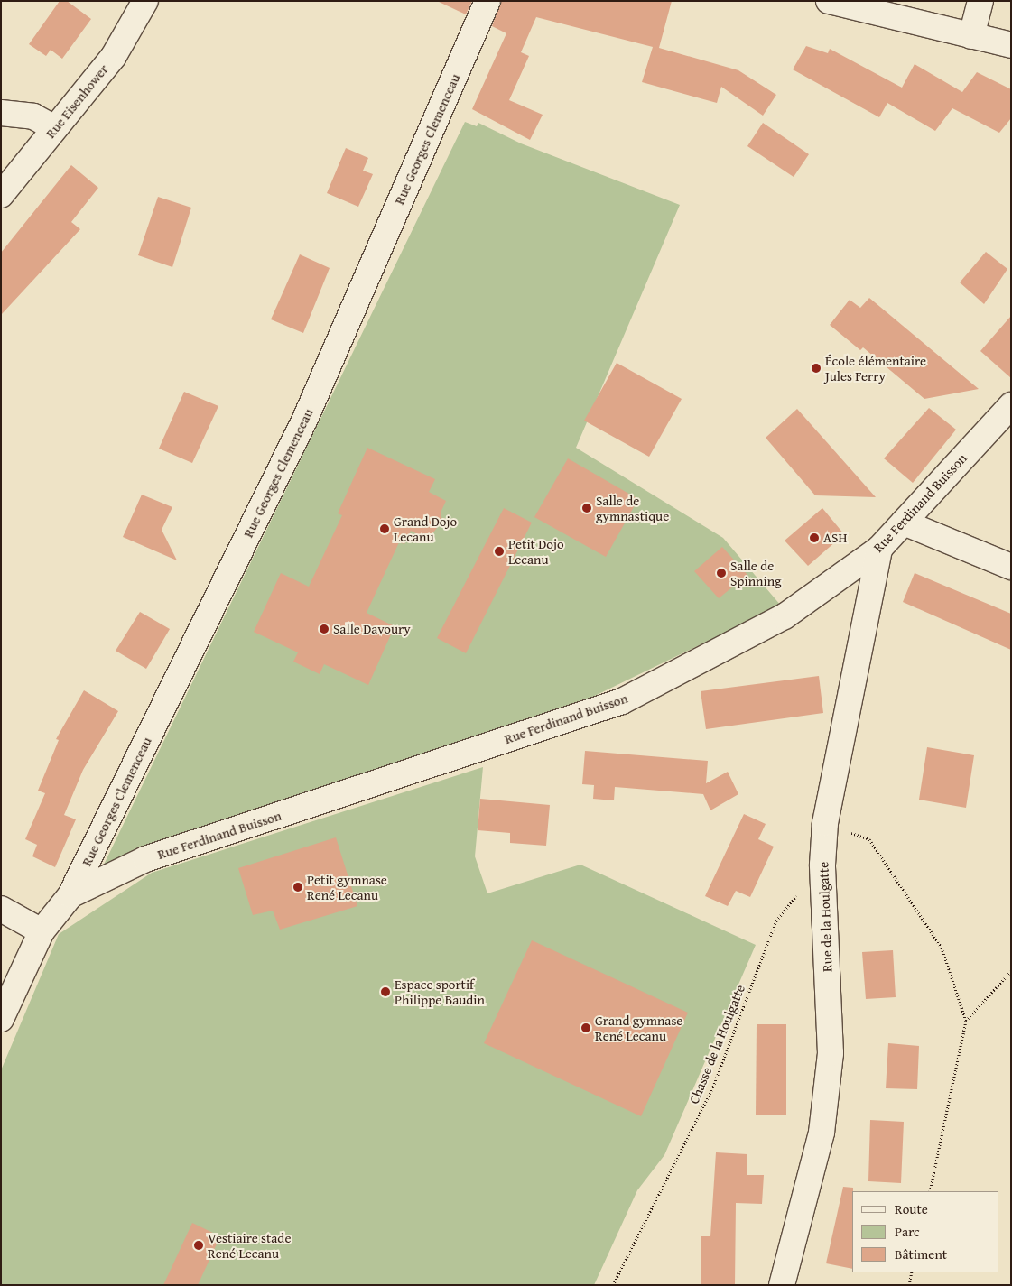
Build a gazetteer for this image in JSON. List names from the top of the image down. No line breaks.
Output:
{"streets":{"street":["Rue Eisenhower","Rue Georges Clemenceau","Rue Ferdinand Buisson","Rue de la Houlgatte"],"path":["Chasse de la Houlgatte"]},"crossings":[["Rue Georges Clemenceau","Rue Ferdinand Buisson"],["Rue Ferdinand Buisson","Rue de la Houlgatte"],["Rue de la Houlgatte","Chasse de la Houlgatte"]],"places":["École élémentaire Jules Ferry","Salle de gymnastique","Grand Dojo Lecanu","ASH","Petit Dojo Lecanu","Salle de Spinning","Salle Davoury","Petit gymnase René Lecanu","Espace sportif Philippe Baudin","Grand gymnase René Lecanu","Vestiaire stade René Lecanu"],"legend":["Route","Parc","Bâtiment"]}
